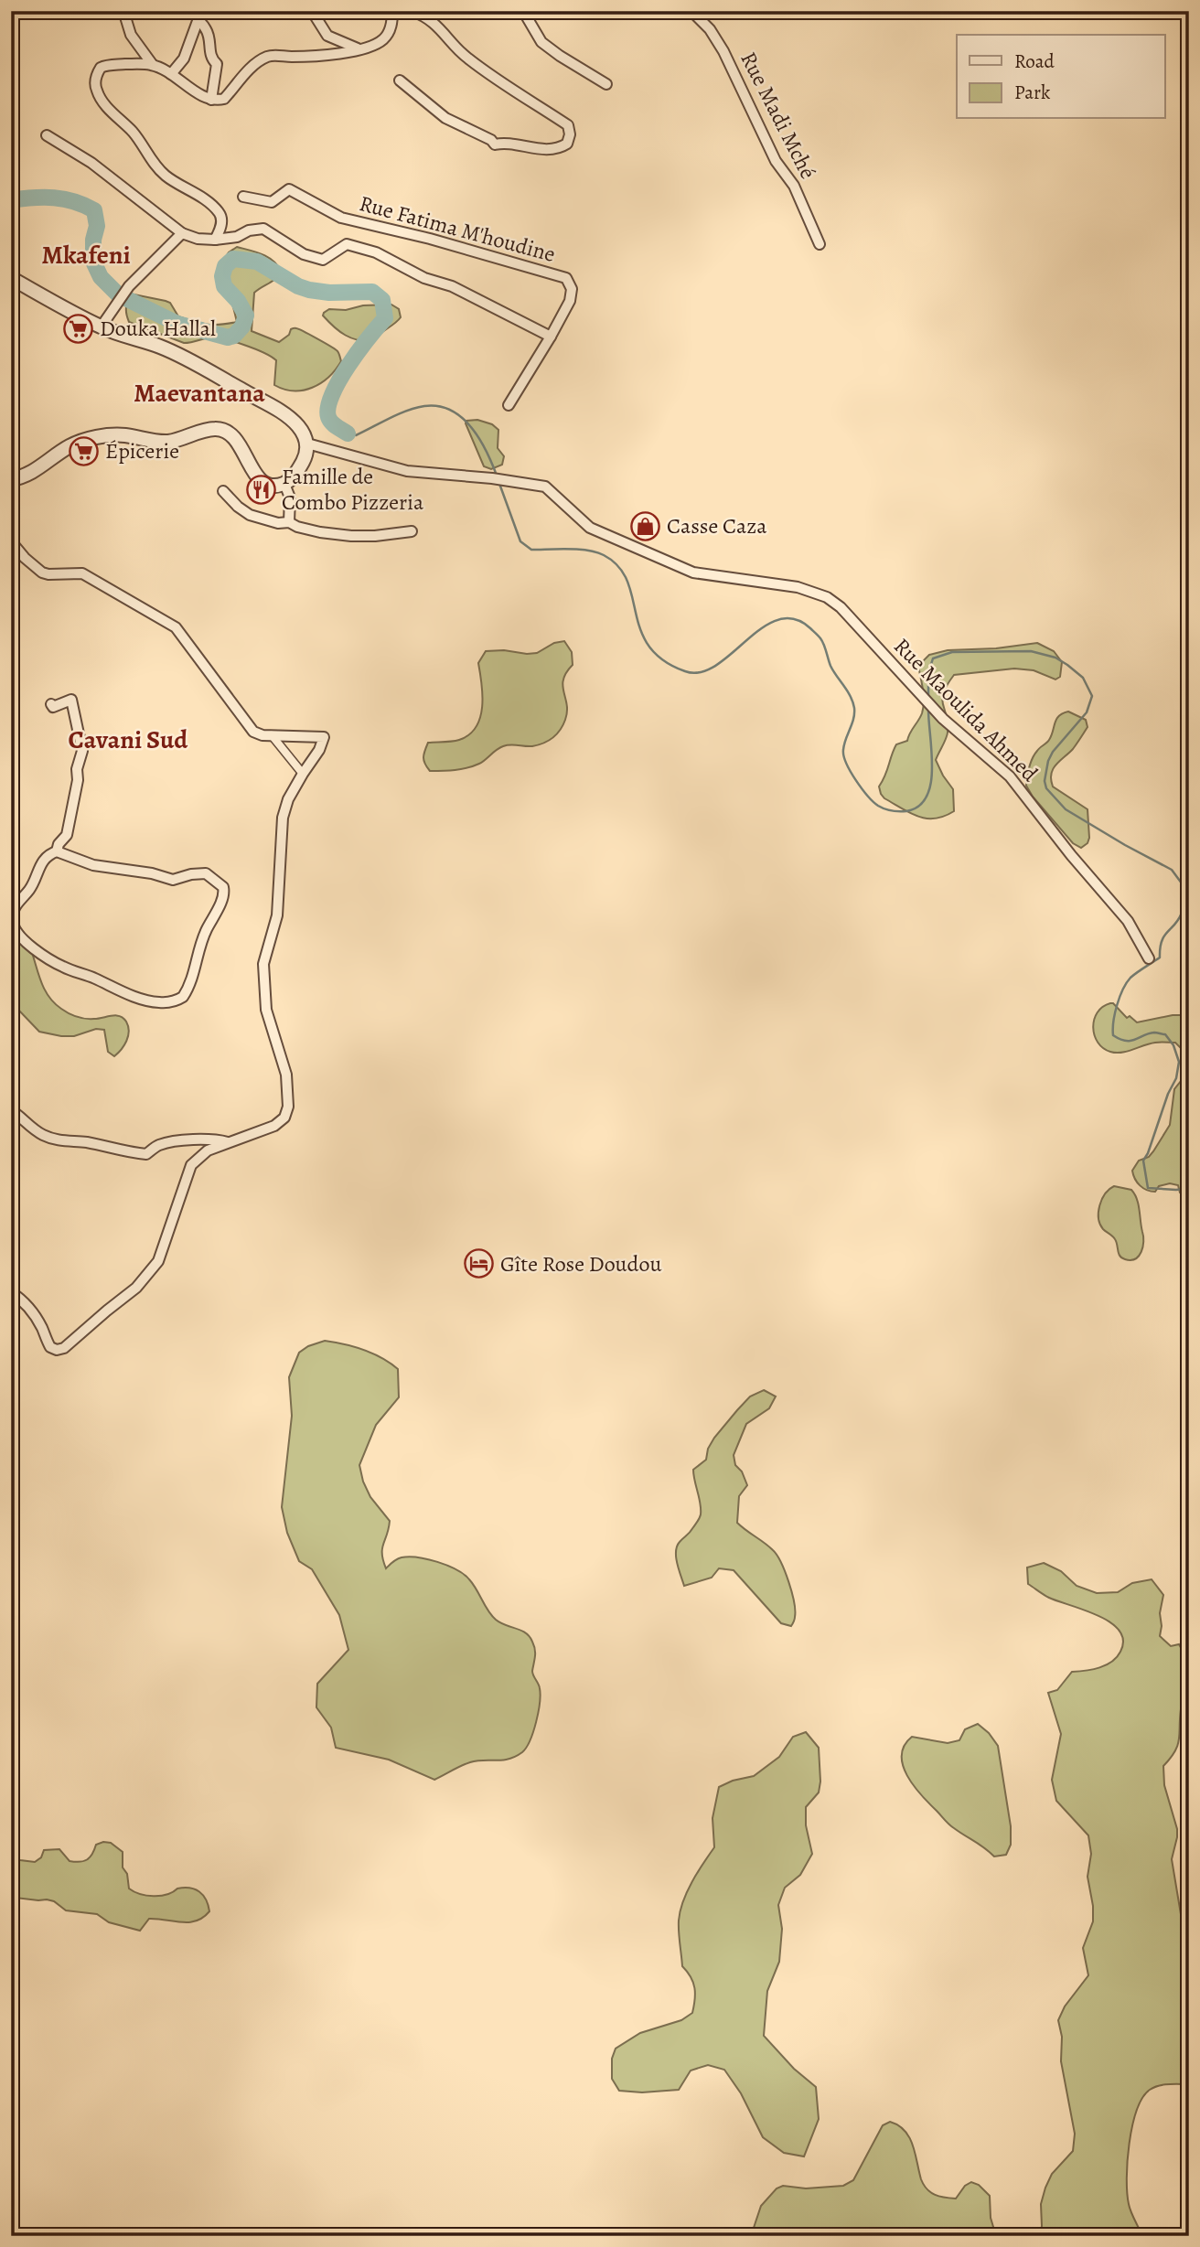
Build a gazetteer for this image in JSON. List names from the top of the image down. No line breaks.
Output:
{"streets":{"street":["Rue Madi Mché","Rue Fatima M'houdine","Rue Maoulida Ahmed"]},"districts":["Mkafeni","Maevantana","Cavani Sud"],"places":{"supermarket":["Douka Hallal","Épicerie"],"restaurant":["Famille de Combo Pizzeria"],"shop":["Casse Caza"],"hotel":["Gîte Rose Doudou"]},"legend":["Road","Park"]}
